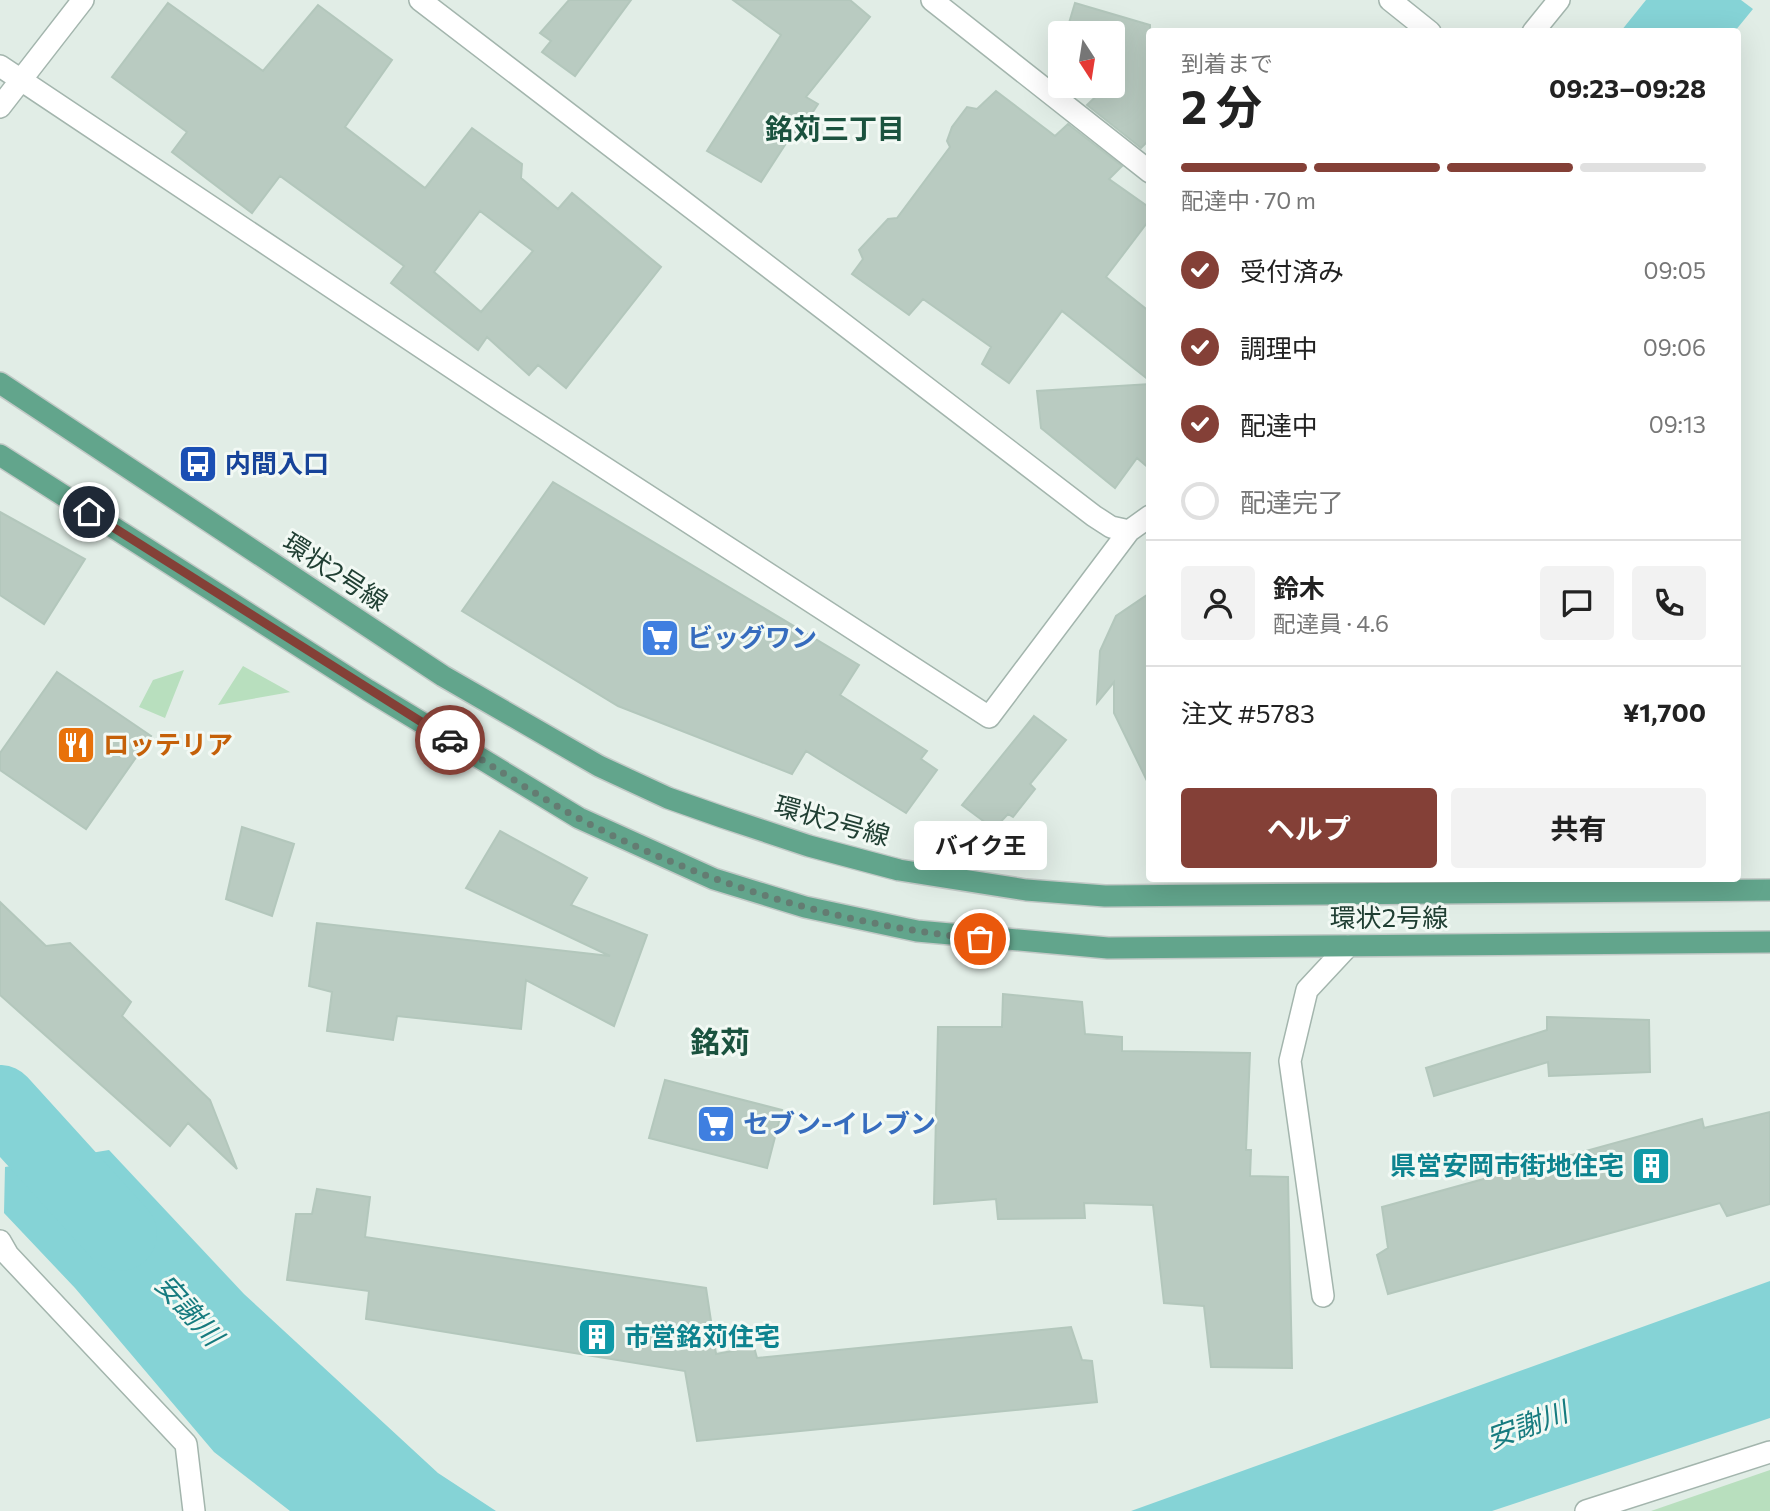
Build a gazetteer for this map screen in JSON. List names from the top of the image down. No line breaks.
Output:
{"streets":{"main road":["環状2号線"]},"districts":["銘苅三丁目","銘苅"],"water":["安謝川"],"places":{"bus stop":["内間入口"],"supermarket":["ビッグワン","セブン-イレブン"],"restaurant":["ロッテリア"],"other":["バイク王"],"building":["県営安岡市街地住宅","市営銘苅住宅"]},"north":"bottom","page":{"heading":["2 分","到着まで","09:23–09:28"],"panel":["鈴木","配達員 · 4.6","注文 #5783","¥1,700"],"bar":"配達中 · 70 m","list":[["受付済み","09:05"],["調理中","09:06"],["配達中","09:13"],"配達完了"],"buttons":["ヘルプ","共有"],"bubble":"バイク王"}}
